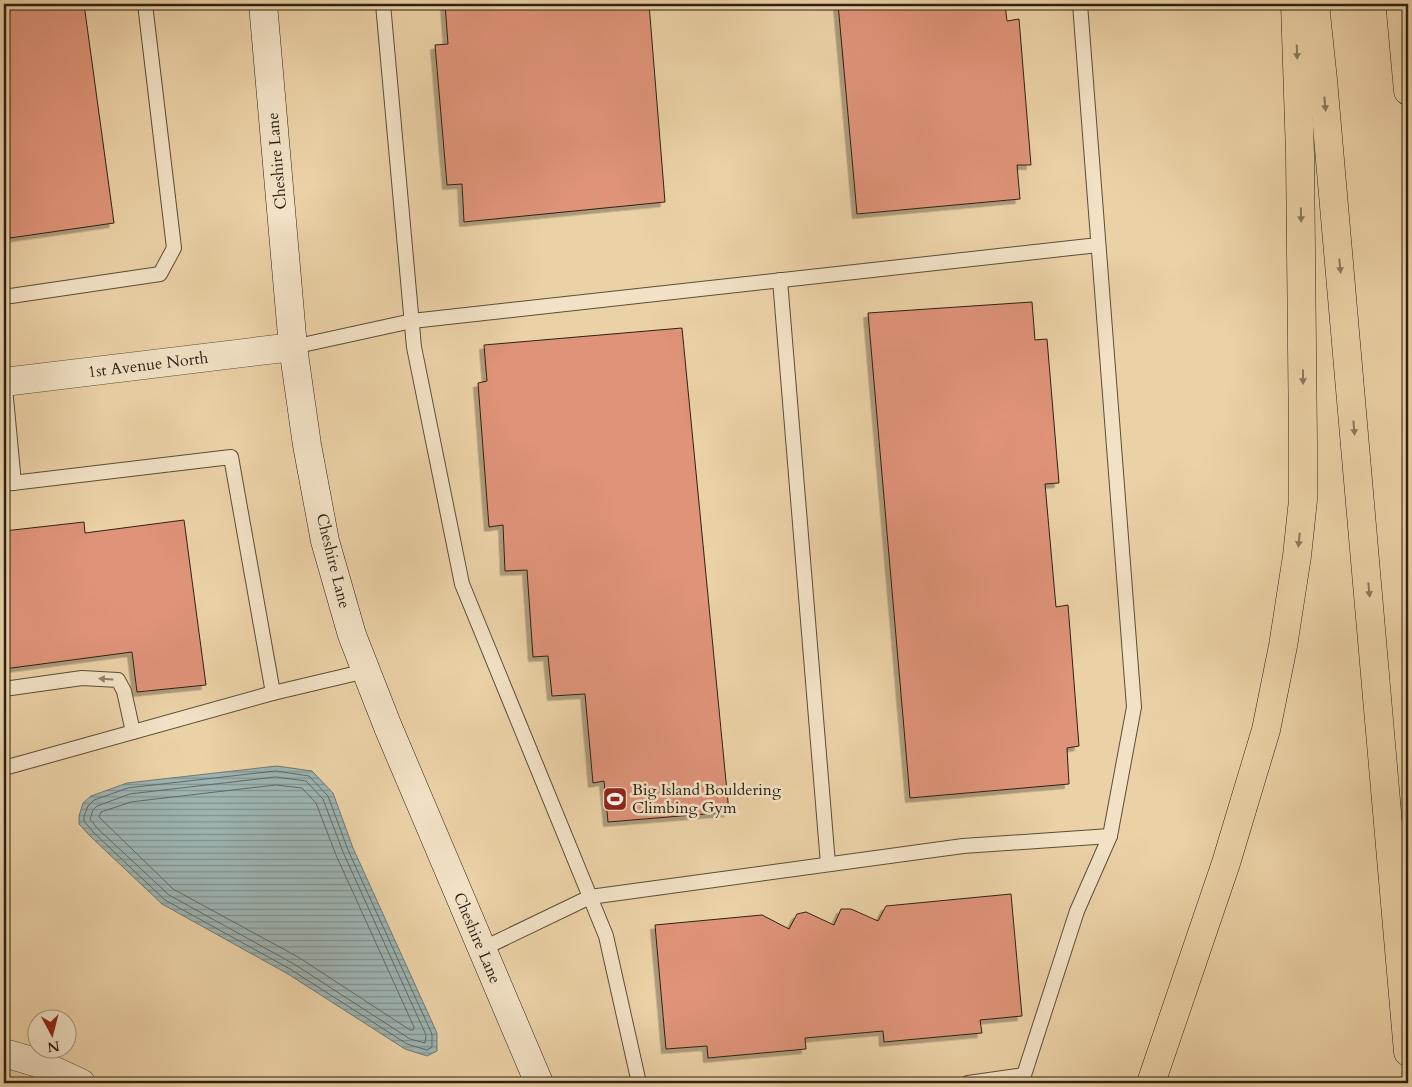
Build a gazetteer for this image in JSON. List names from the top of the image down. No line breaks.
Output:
{"streets":{"street":["Cheshire Lane","1st Avenue North"]},"crossings":[["Cheshire Lane","1st Avenue North"]],"places":{"sports":["Big Island Bouldering Climbing Gym"]},"north":"bottom"}
